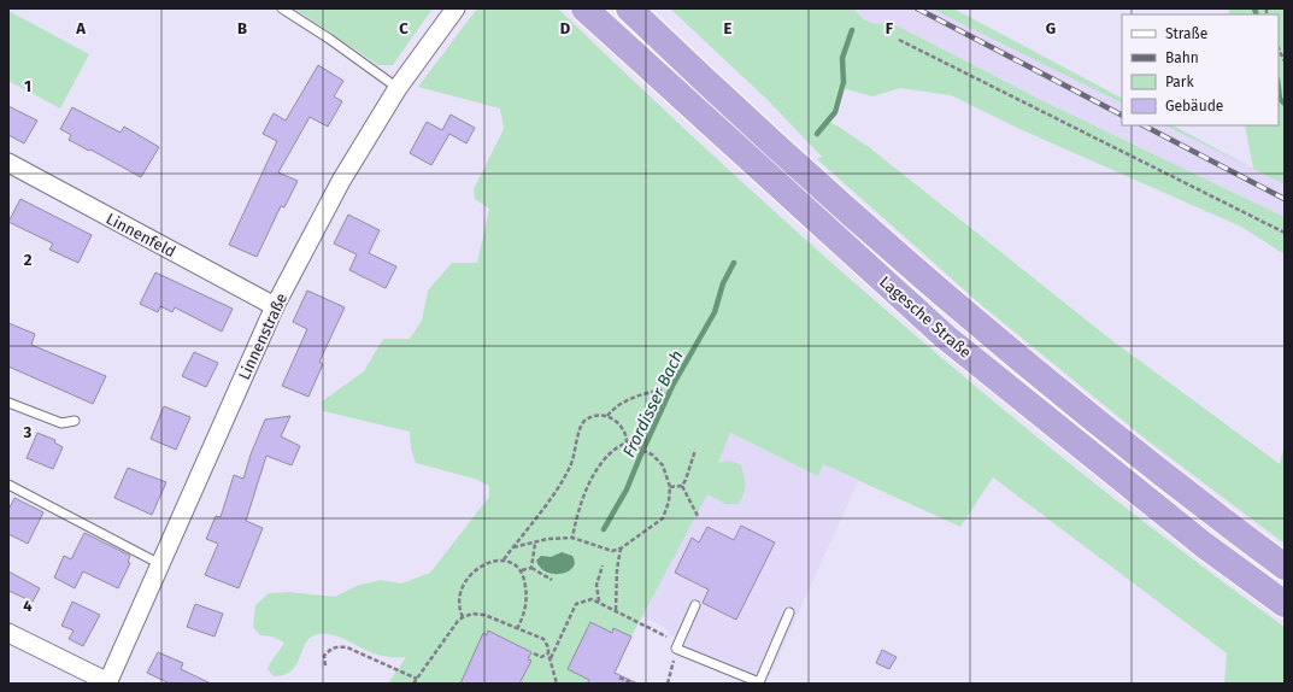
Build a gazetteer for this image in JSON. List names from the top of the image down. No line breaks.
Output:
{"streets":{"highway":["Lagesche Straße"],"street":["Linnenfeld","Linnenstraße"]},"crossings":[["Linnenfeld","Linnenstraße"]],"water":["Frordisser Bach"],"legend":["Straße","Bahn","Park","Gebäude"],"grid":{"columns":["A","B","C","D","E","F","G"],"rows":["1","2","3","4"]}}
